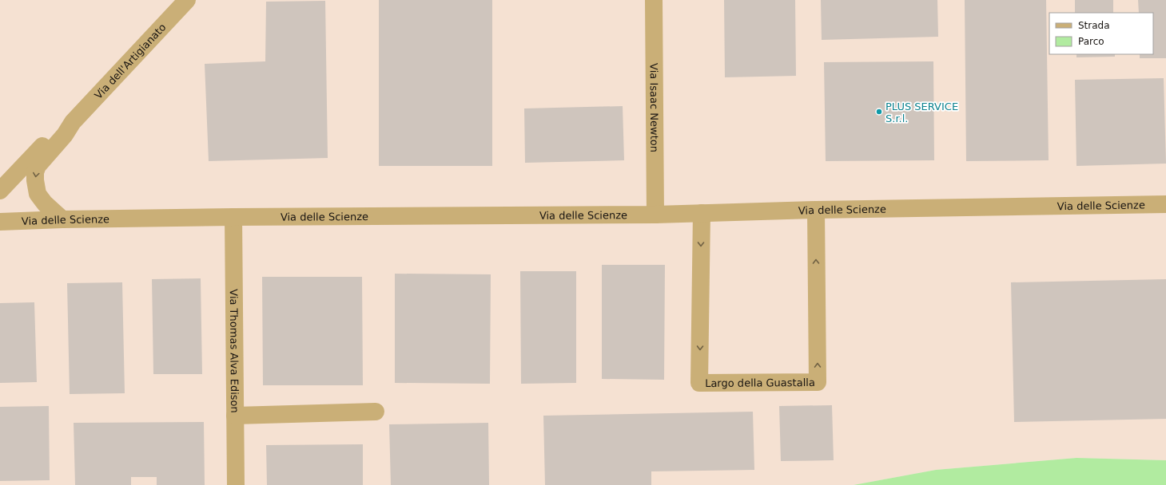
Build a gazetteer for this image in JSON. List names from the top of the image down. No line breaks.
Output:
{"streets":{"street":["Via dell'Artigianato","Via Isaac Newton","Via delle Scienze","Via Thomas Alva Edison","Largo della Guastalla"]},"crossings":[["Via dell'Artigianato","Via delle Scienze"],["Via Isaac Newton","Via delle Scienze"],["Via delle Scienze","Via Thomas Alva Edison"],["Via delle Scienze","Largo della Guastalla"]],"places":["PLUS SERVICE S.r.l."],"legend":["Strada","Parco"]}
